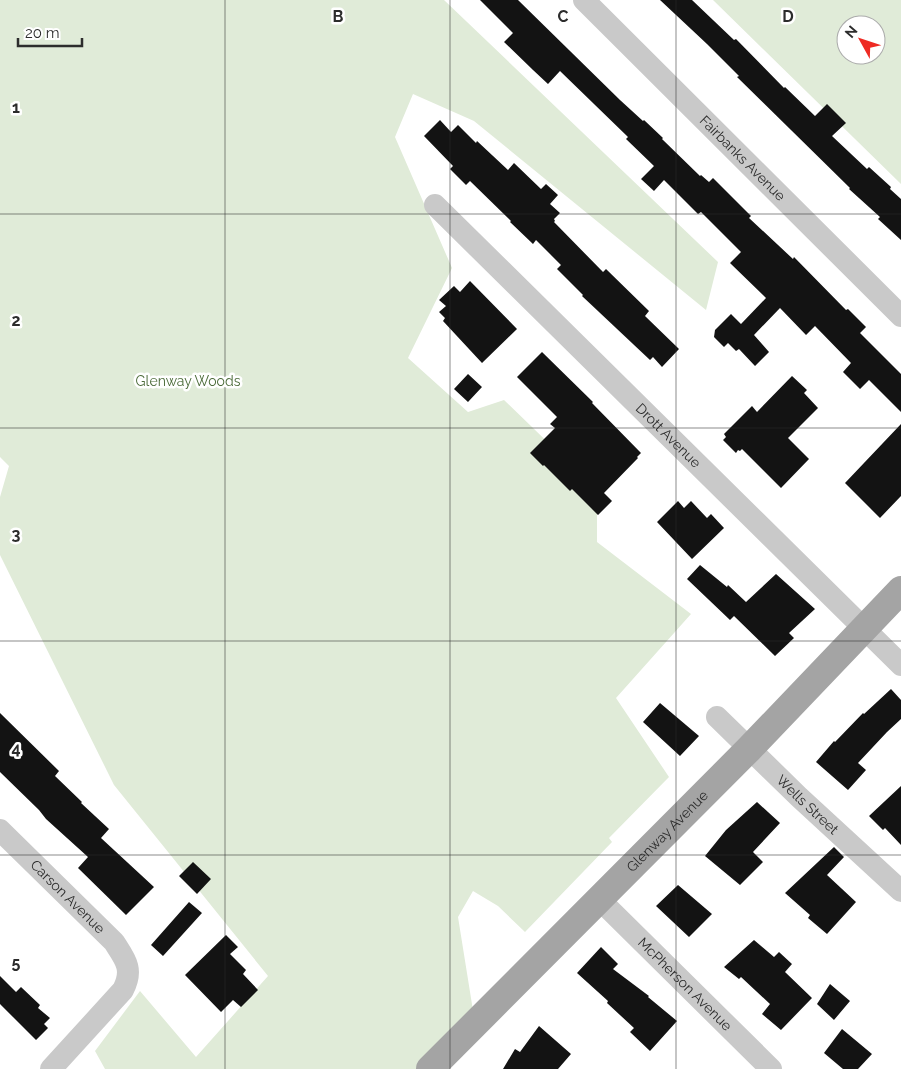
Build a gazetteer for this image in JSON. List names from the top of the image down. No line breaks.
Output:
{"streets":{"main road":["Glenway Avenue"],"street":["Fairbanks Avenue","Drott Avenue","Wells Street","Carson Avenue","McPherson Avenue"]},"crossings":[["Drott Avenue","Glenway Avenue"],["Wells Street","Glenway Avenue"],["Glenway Avenue","McPherson Avenue"]],"parks":["Glenway Woods"],"scale_bar":"20 m","north":"top left","grid":{"columns":["B","C","D"],"rows":["1","2","3","4","5"]}}
